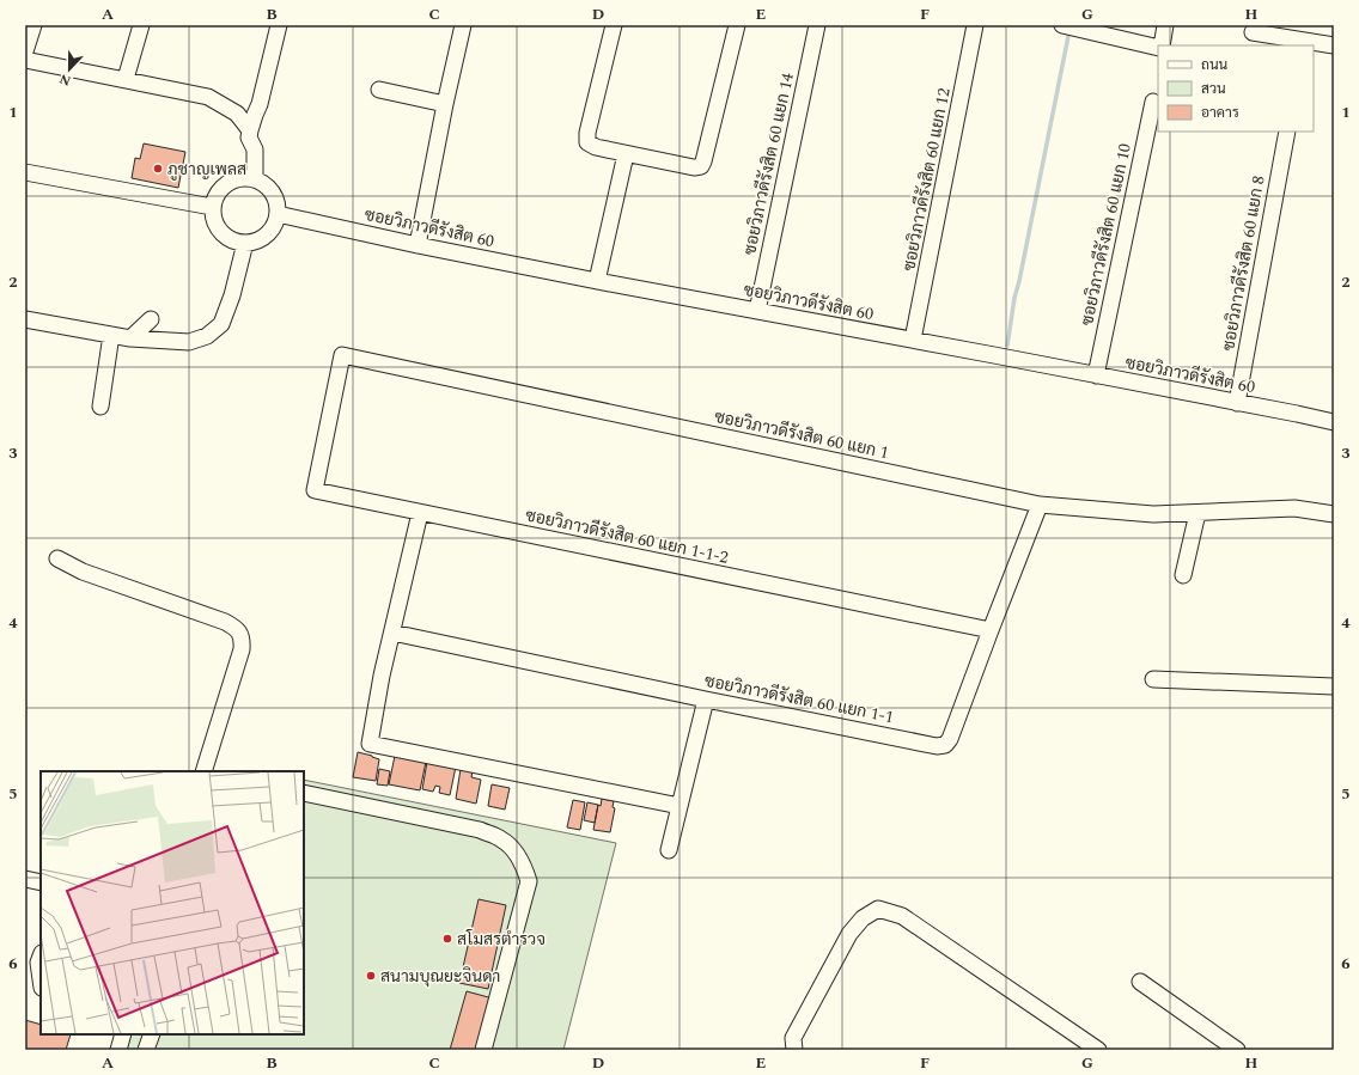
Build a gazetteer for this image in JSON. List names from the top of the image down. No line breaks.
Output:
{"streets":{"street":["ซอยวิภาวดีรังสิต 60 แยก 14","ซอยวิภาวดีรังสิต 60 แยก 12","ซอยวิภาวดีรังสิต 60","ซอยวิภาวดีรังสิต 60 แยก 10","ซอยวิภาวดีรังสิต 60 แยก 8","ซอยวิภาวดีรังสิต 60 แยก 1","ซอยวิภาวดีรังสิต 60 แยก 1-1-2","ซอยวิภาวดีรังสิต 60 แยก 1-1"]},"crossings":[["ซอยวิภาวดีรังสิต 60 แยก 14","ซอยวิภาวดีรังสิต 60"],["ซอยวิภาวดีรังสิต 60 แยก 12","ซอยวิภาวดีรังสิต 60"],["ซอยวิภาวดีรังสิต 60","ซอยวิภาวดีรังสิต 60 แยก 10"],["ซอยวิภาวดีรังสิต 60","ซอยวิภาวดีรังสิต 60 แยก 8"],["ซอยวิภาวดีรังสิต 60 แยก 1","ซอยวิภาวดีรังสิต 60 แยก 1-1-2"],["ซอยวิภาวดีรังสิต 60 แยก 1","ซอยวิภาวดีรังสิต 60 แยก 1-1"],["ซอยวิภาวดีรังสิต 60 แยก 1-1-2","ซอยวิภาวดีรังสิต 60 แยก 1-1"]],"places":["ภูชาญเพลส","สโมสรตำรวจ","สนามบุณยะจินดา"],"legend":["ถนน","สวน","อาคาร"],"north":"bottom","grid":{"columns":["A","B","C","D","E","F","G","H"],"rows":["1","2","3","4","5","6"]}}
